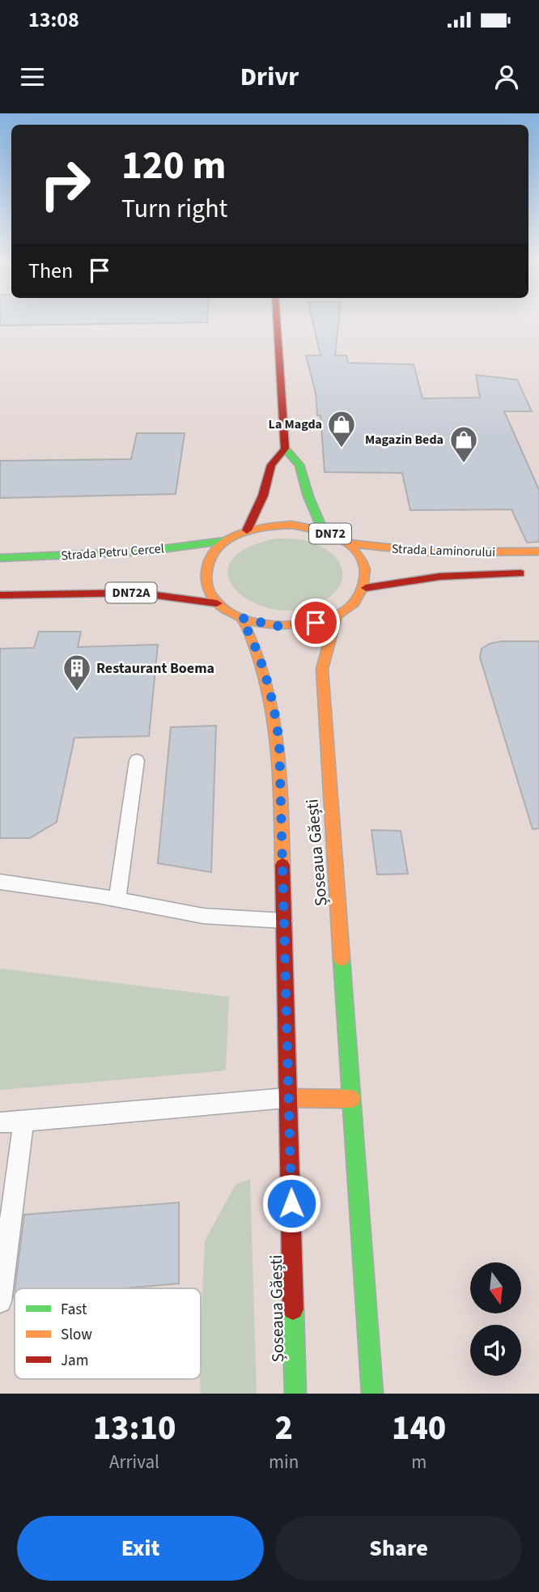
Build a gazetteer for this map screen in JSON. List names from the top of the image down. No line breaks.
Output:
{"streets":{"main road":["DN72","Strada Laminorului","Strada Petru Cercel","DN72A","Șoseaua Găești"]},"crossings":[["DN72","Strada Laminorului"],["DN72","Strada Petru Cercel"],["DN72","DN72A"],["DN72","Șoseaua Găești"],["Strada Laminorului","Strada Petru Cercel"],["Strada Laminorului","DN72A"],["Strada Laminorului","Șoseaua Găești"],["Strada Petru Cercel","DN72A"],["Strada Petru Cercel","Șoseaua Găești"],["DN72A","Șoseaua Găești"]],"places":{"shop":["La Magda","Magazin Beda"],"building":["Restaurant Boema"]},"legend":["Fast","Slow","Jam"],"north":"bottom","page":{"status":"13:08","header":"Drivr","turn":["120 m","Turn right"],"then":"Then","eta":["13:10","Arrival","2","min","140","m"],"buttons":["Exit","Share"]}}
